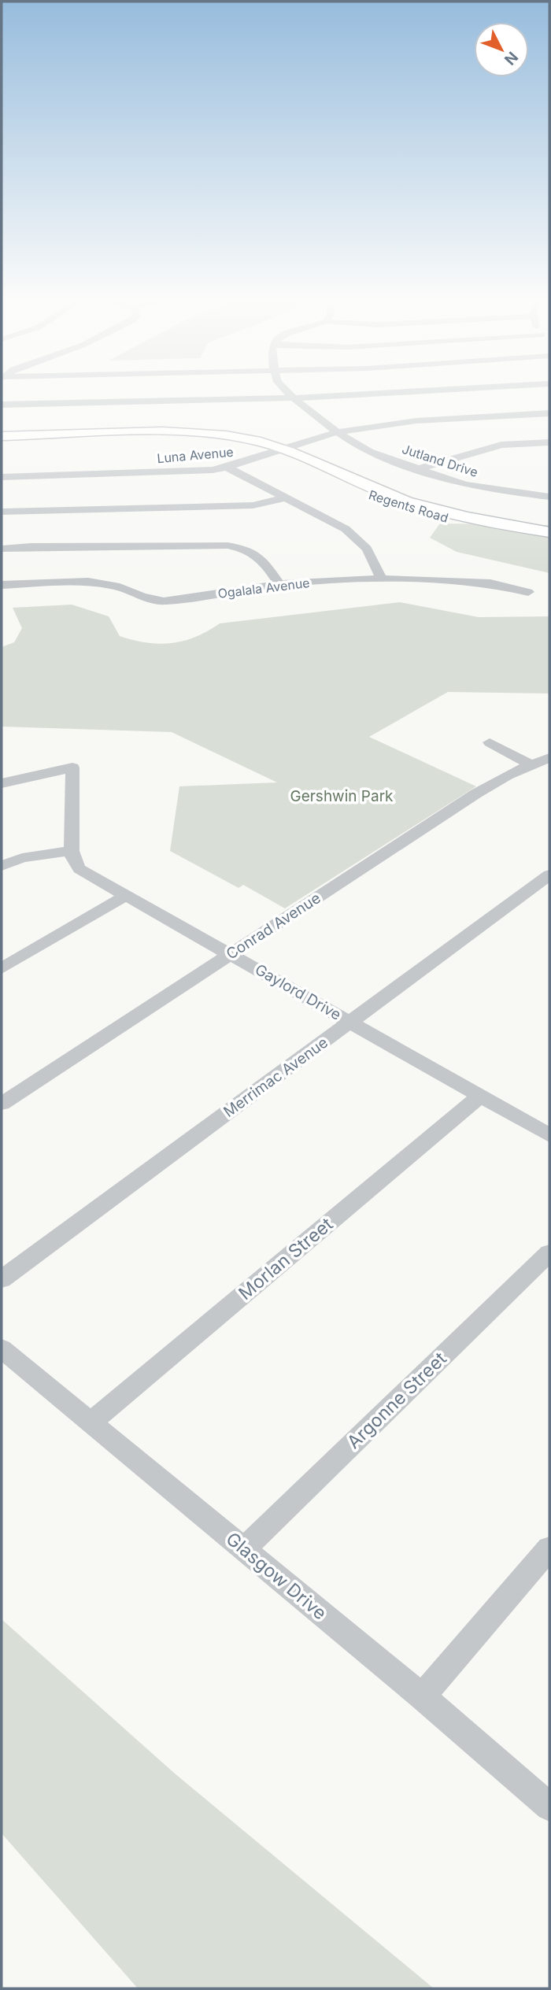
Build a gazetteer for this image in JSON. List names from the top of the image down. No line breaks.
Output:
{"streets":{"main road":["Regents Road"],"street":["Luna Avenue","Jutland Drive","Ogalala Avenue","Conrad Avenue","Gaylord Drive","Merrimac Avenue","Morlan Street","Argonne Street","Glasgow Drive"]},"crossings":[["Luna Avenue","Jutland Drive"],["Luna Avenue","Regents Road"],["Conrad Avenue","Gaylord Drive"],["Gaylord Drive","Merrimac Avenue"],["Gaylord Drive","Morlan Street"],["Morlan Street","Glasgow Drive"],["Argonne Street","Glasgow Drive"]],"parks":["Gershwin Park"],"north":"bottom right"}
